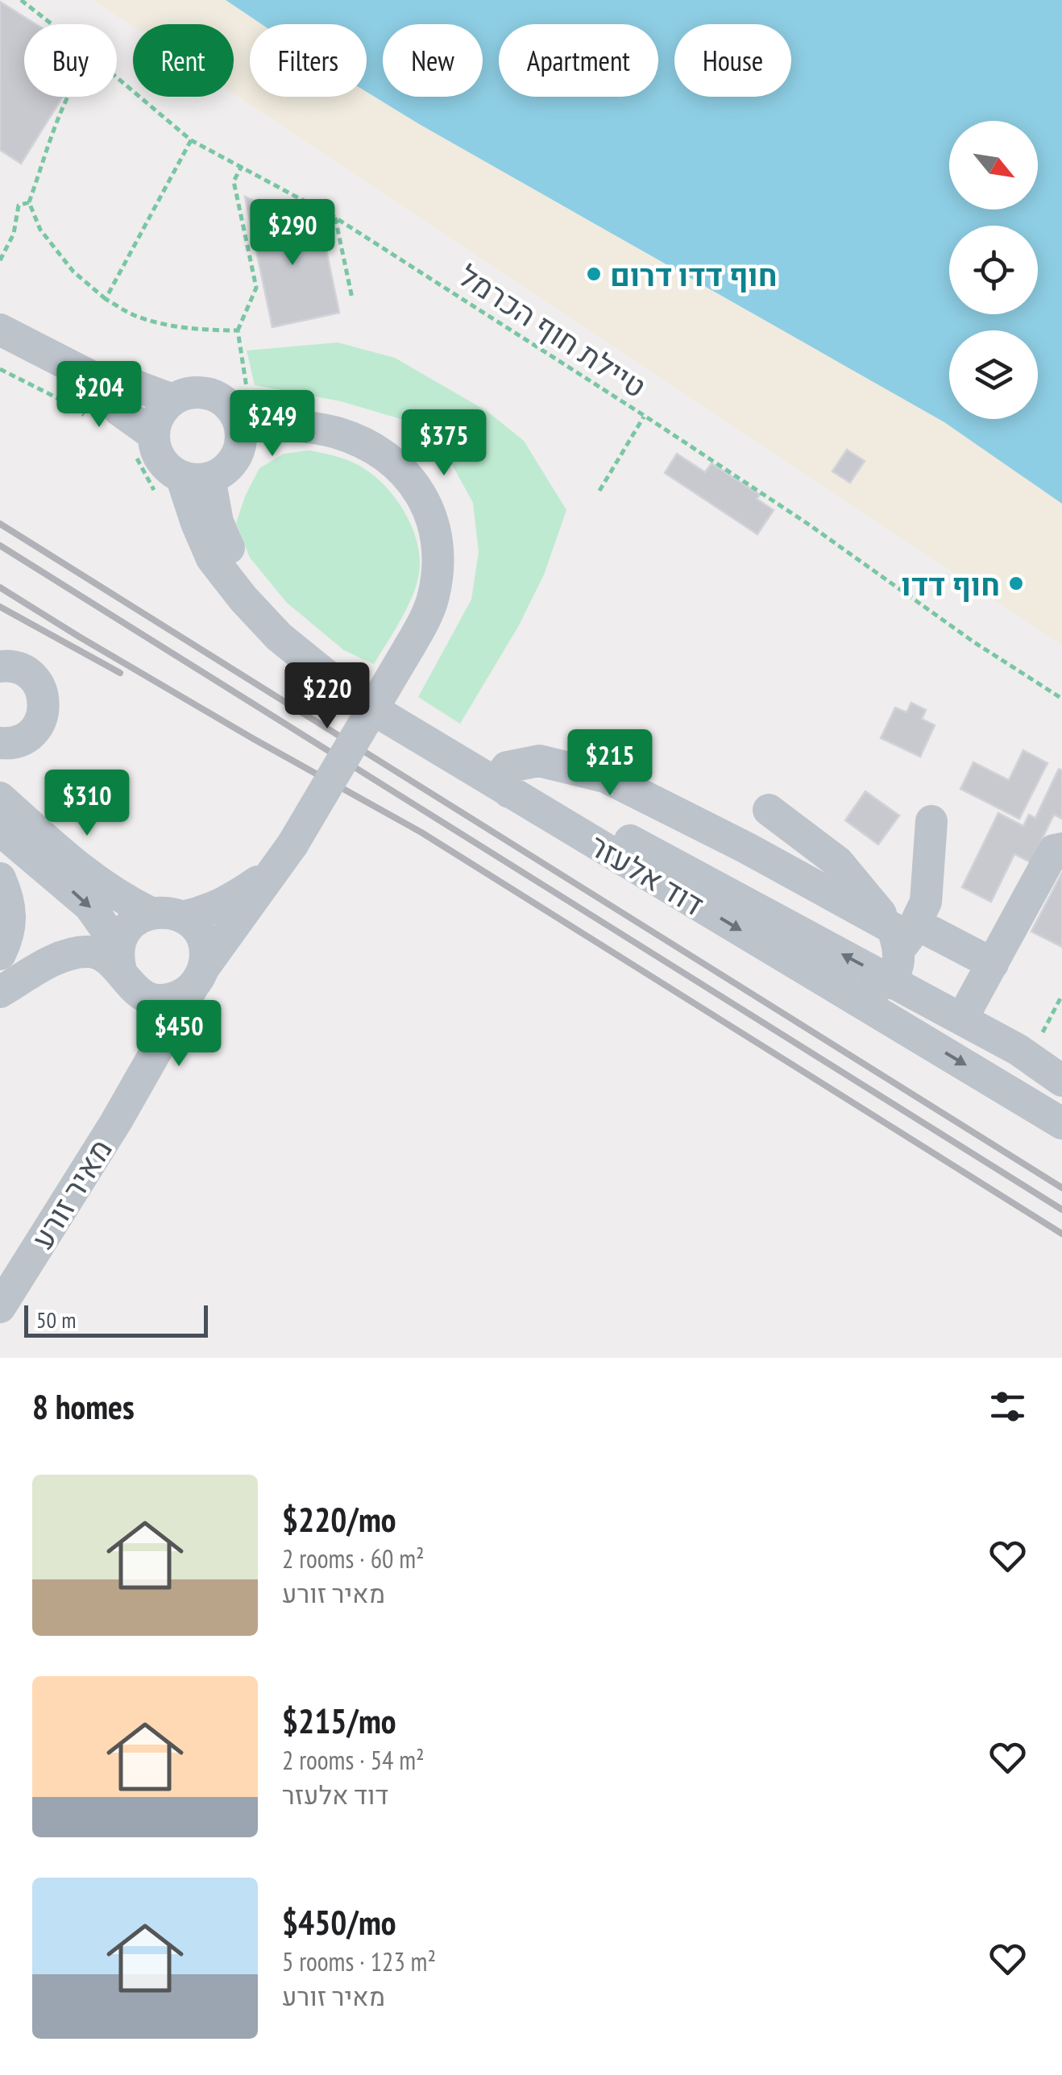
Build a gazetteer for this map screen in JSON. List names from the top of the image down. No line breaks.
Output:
{"streets":{"street":["דוד אלעזר","מאיר זורע"],"path":["טיילת חוף הכרמל"]},"places":["חוף דדו דרום","חוף דדו"],"scale_bar":"50 m","north":"bottom right","page":{"chip":["Buy","Rent","Filters","New","Apartment","House"],"price":["$290","$204","$249","$375","$220","$215","$310","$450"],"scale":"50 m","heading":"8 homes","list":[{"name":"$220/mo","note":"2 rooms · 60 m² · מאיר זורע"},{"name":"$215/mo","note":"2 rooms · 54 m² · דוד אלעזר"},{"name":"$450/mo","note":"5 rooms · 123 m² · מאיר זורע"}]}}
